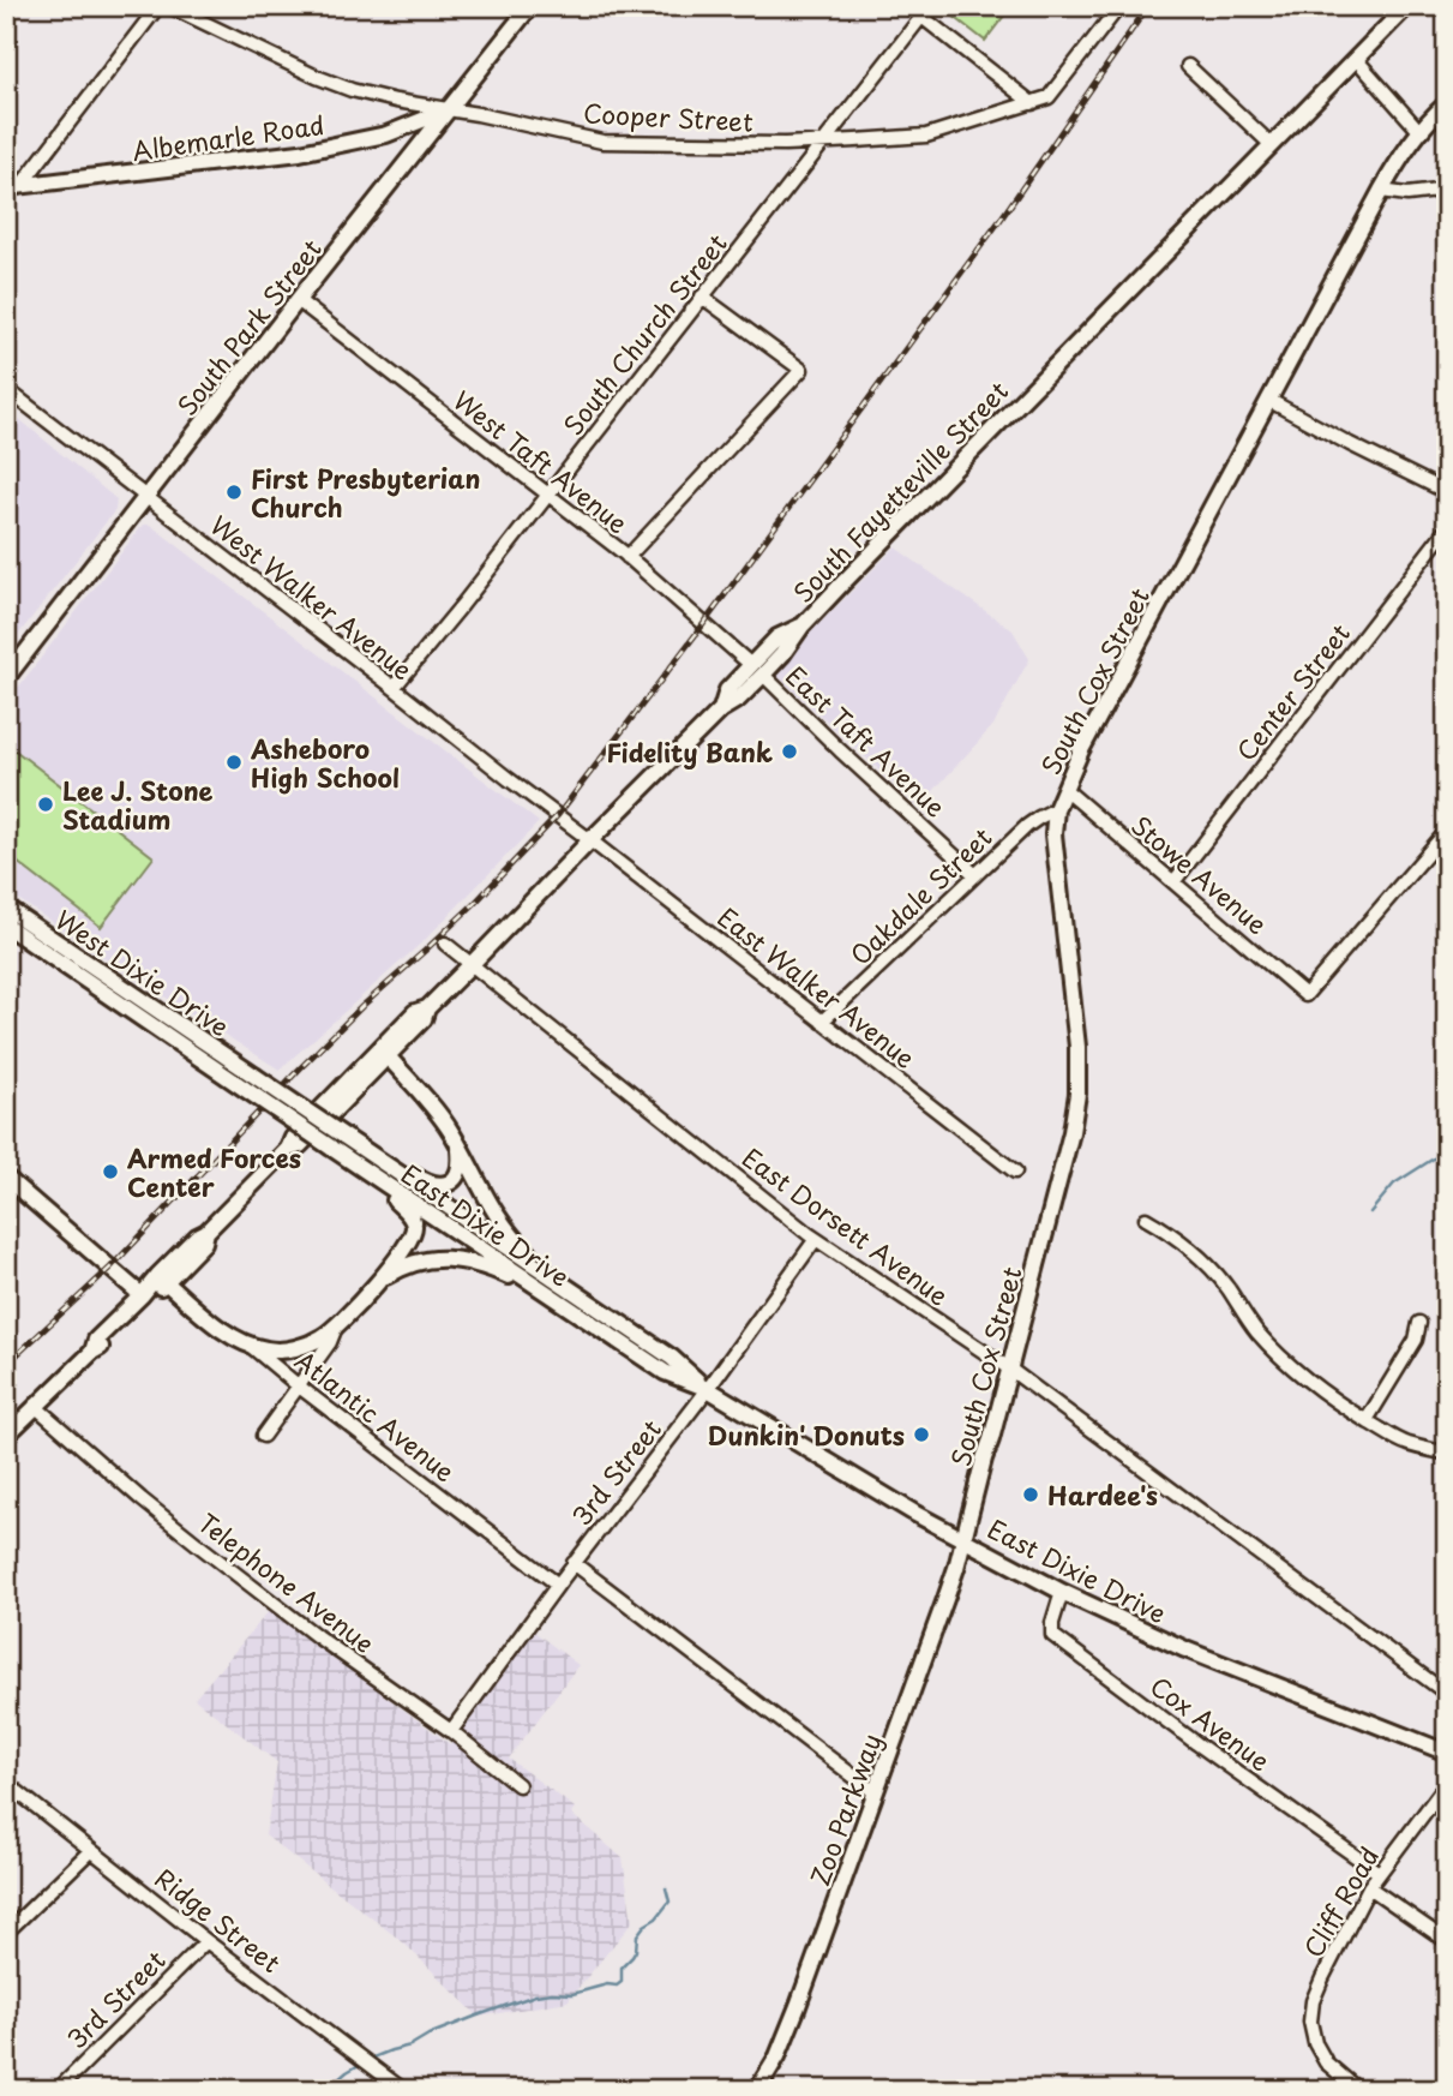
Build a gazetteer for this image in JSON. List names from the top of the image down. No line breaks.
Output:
{"streets":{"main road":["Albemarle Road","South Park Street","South Fayetteville Street","South Cox Street","West Dixie Drive","East Dixie Drive","Atlantic Avenue","Zoo Parkway"],"street":["Cooper Street","South Church Street","West Taft Avenue","West Walker Avenue","Center Street","East Taft Avenue","Stowe Avenue","Oakdale Street","East Walker Avenue","East Dorsett Avenue","3rd Street","Telephone Avenue","Cox Avenue","Cliff Road","Ridge Street"]},"crossings":[["Cooper Street","Albemarle Road"],["Cooper Street","South Park Street"],["Cooper Street","South Church Street"],["Albemarle Road","South Park Street"],["South Park Street","West Taft Avenue"],["South Park Street","West Walker Avenue"],["South Church Street","West Taft Avenue"],["South Church Street","West Walker Avenue"],["West Taft Avenue","South Fayetteville Street"],["West Taft Avenue","East Taft Avenue"],["South Fayetteville Street","West Walker Avenue"],["South Fayetteville Street","East Taft Avenue"],["South Fayetteville Street","East Walker Avenue"],["West Walker Avenue","East Walker Avenue"],["South Cox Street","Stowe Avenue"],["South Cox Street","Oakdale Street"],["South Cox Street","East Dixie Drive"],["South Cox Street","East Dorsett Avenue"],["South Cox Street","Zoo Parkway"],["Center Street","Stowe Avenue"],["East Taft Avenue","Oakdale Street"],["Oakdale Street","East Walker Avenue"],["West Dixie Drive","East Dixie Drive"],["East Dixie Drive","3rd Street"],["East Dixie Drive","Cox Avenue"],["East Dixie Drive","Zoo Parkway"],["East Dorsett Avenue","3rd Street"],["Atlantic Avenue","3rd Street"],["3rd Street","Telephone Avenue"],["3rd Street","Ridge Street"],["Cox Avenue","Cliff Road"]],"places":["First Presbyterian Church","Fidelity Bank","Asheboro High School","Lee J. Stone Stadium","Armed Forces Center","Dunkin' Donuts","Hardee's"]}
